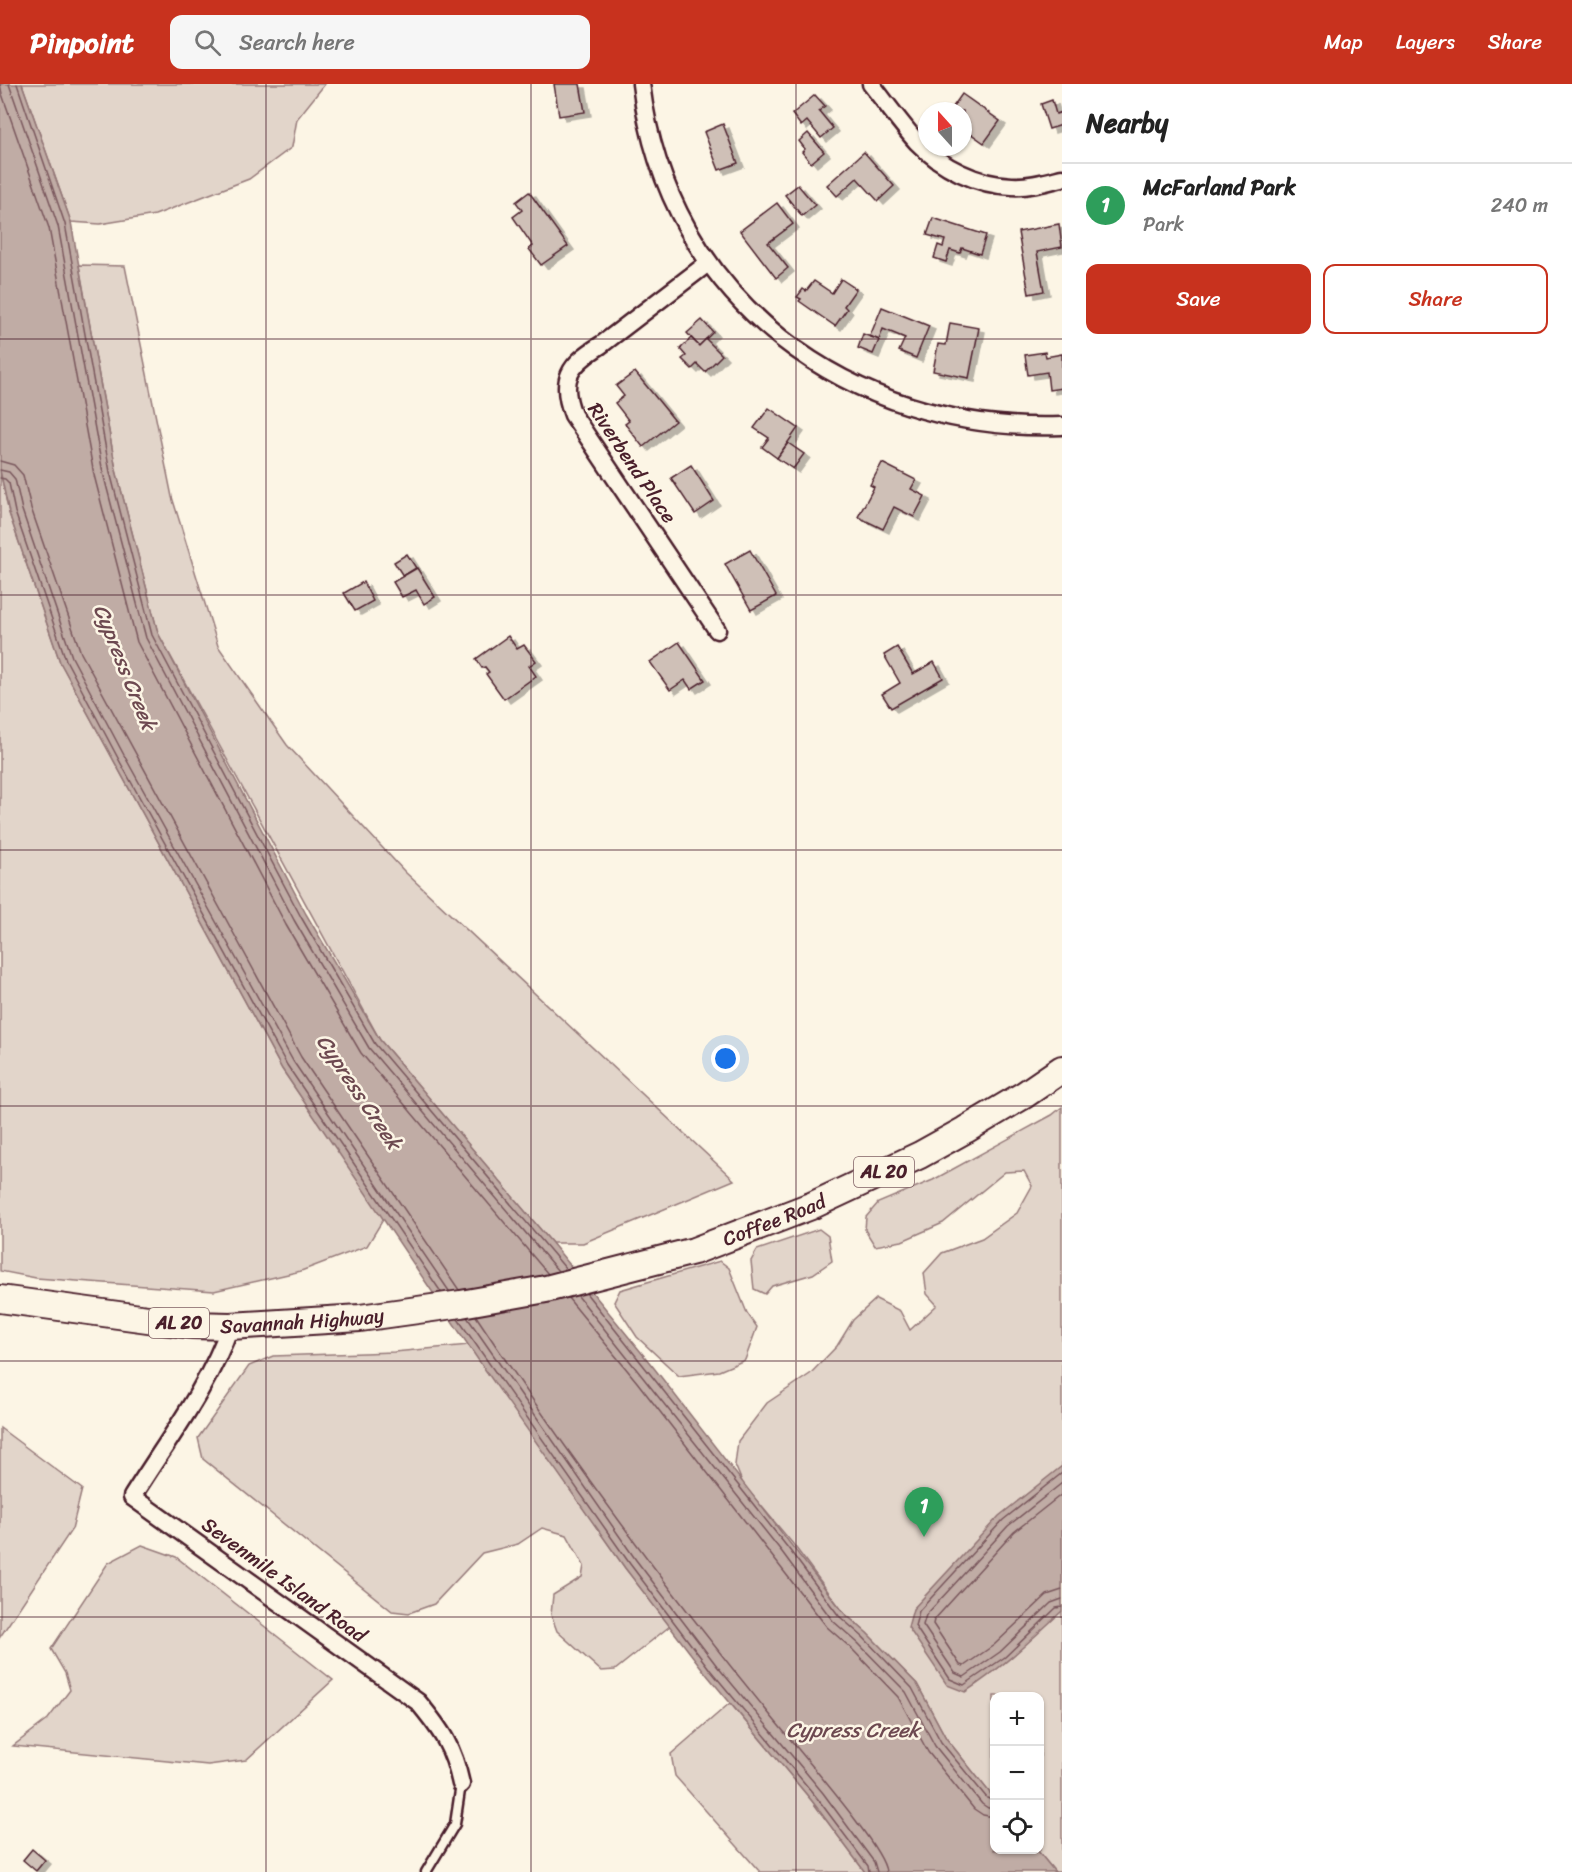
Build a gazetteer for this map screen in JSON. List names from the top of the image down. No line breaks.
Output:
{"streets":{"main road":["AL 20","Coffee Road","Savannah Highway"],"street":["Riverbend Place","Sevenmile Island Road"]},"crossings":[["Coffee Road","Savannah Highway"],["Savannah Highway","Sevenmile Island Road"]],"water":["Cypress Creek"],"north":"top","page":{"header":"Pinpoint","search":"Search here","nav":["Map","Layers","Share"],"heading":"Nearby","list":[{"mark":"1","name":"McFarland Park","note":"Park","value":"240 m"}],"buttons":["Save","Share"],"pins":"1","map_buttons":["+","−"]}}
